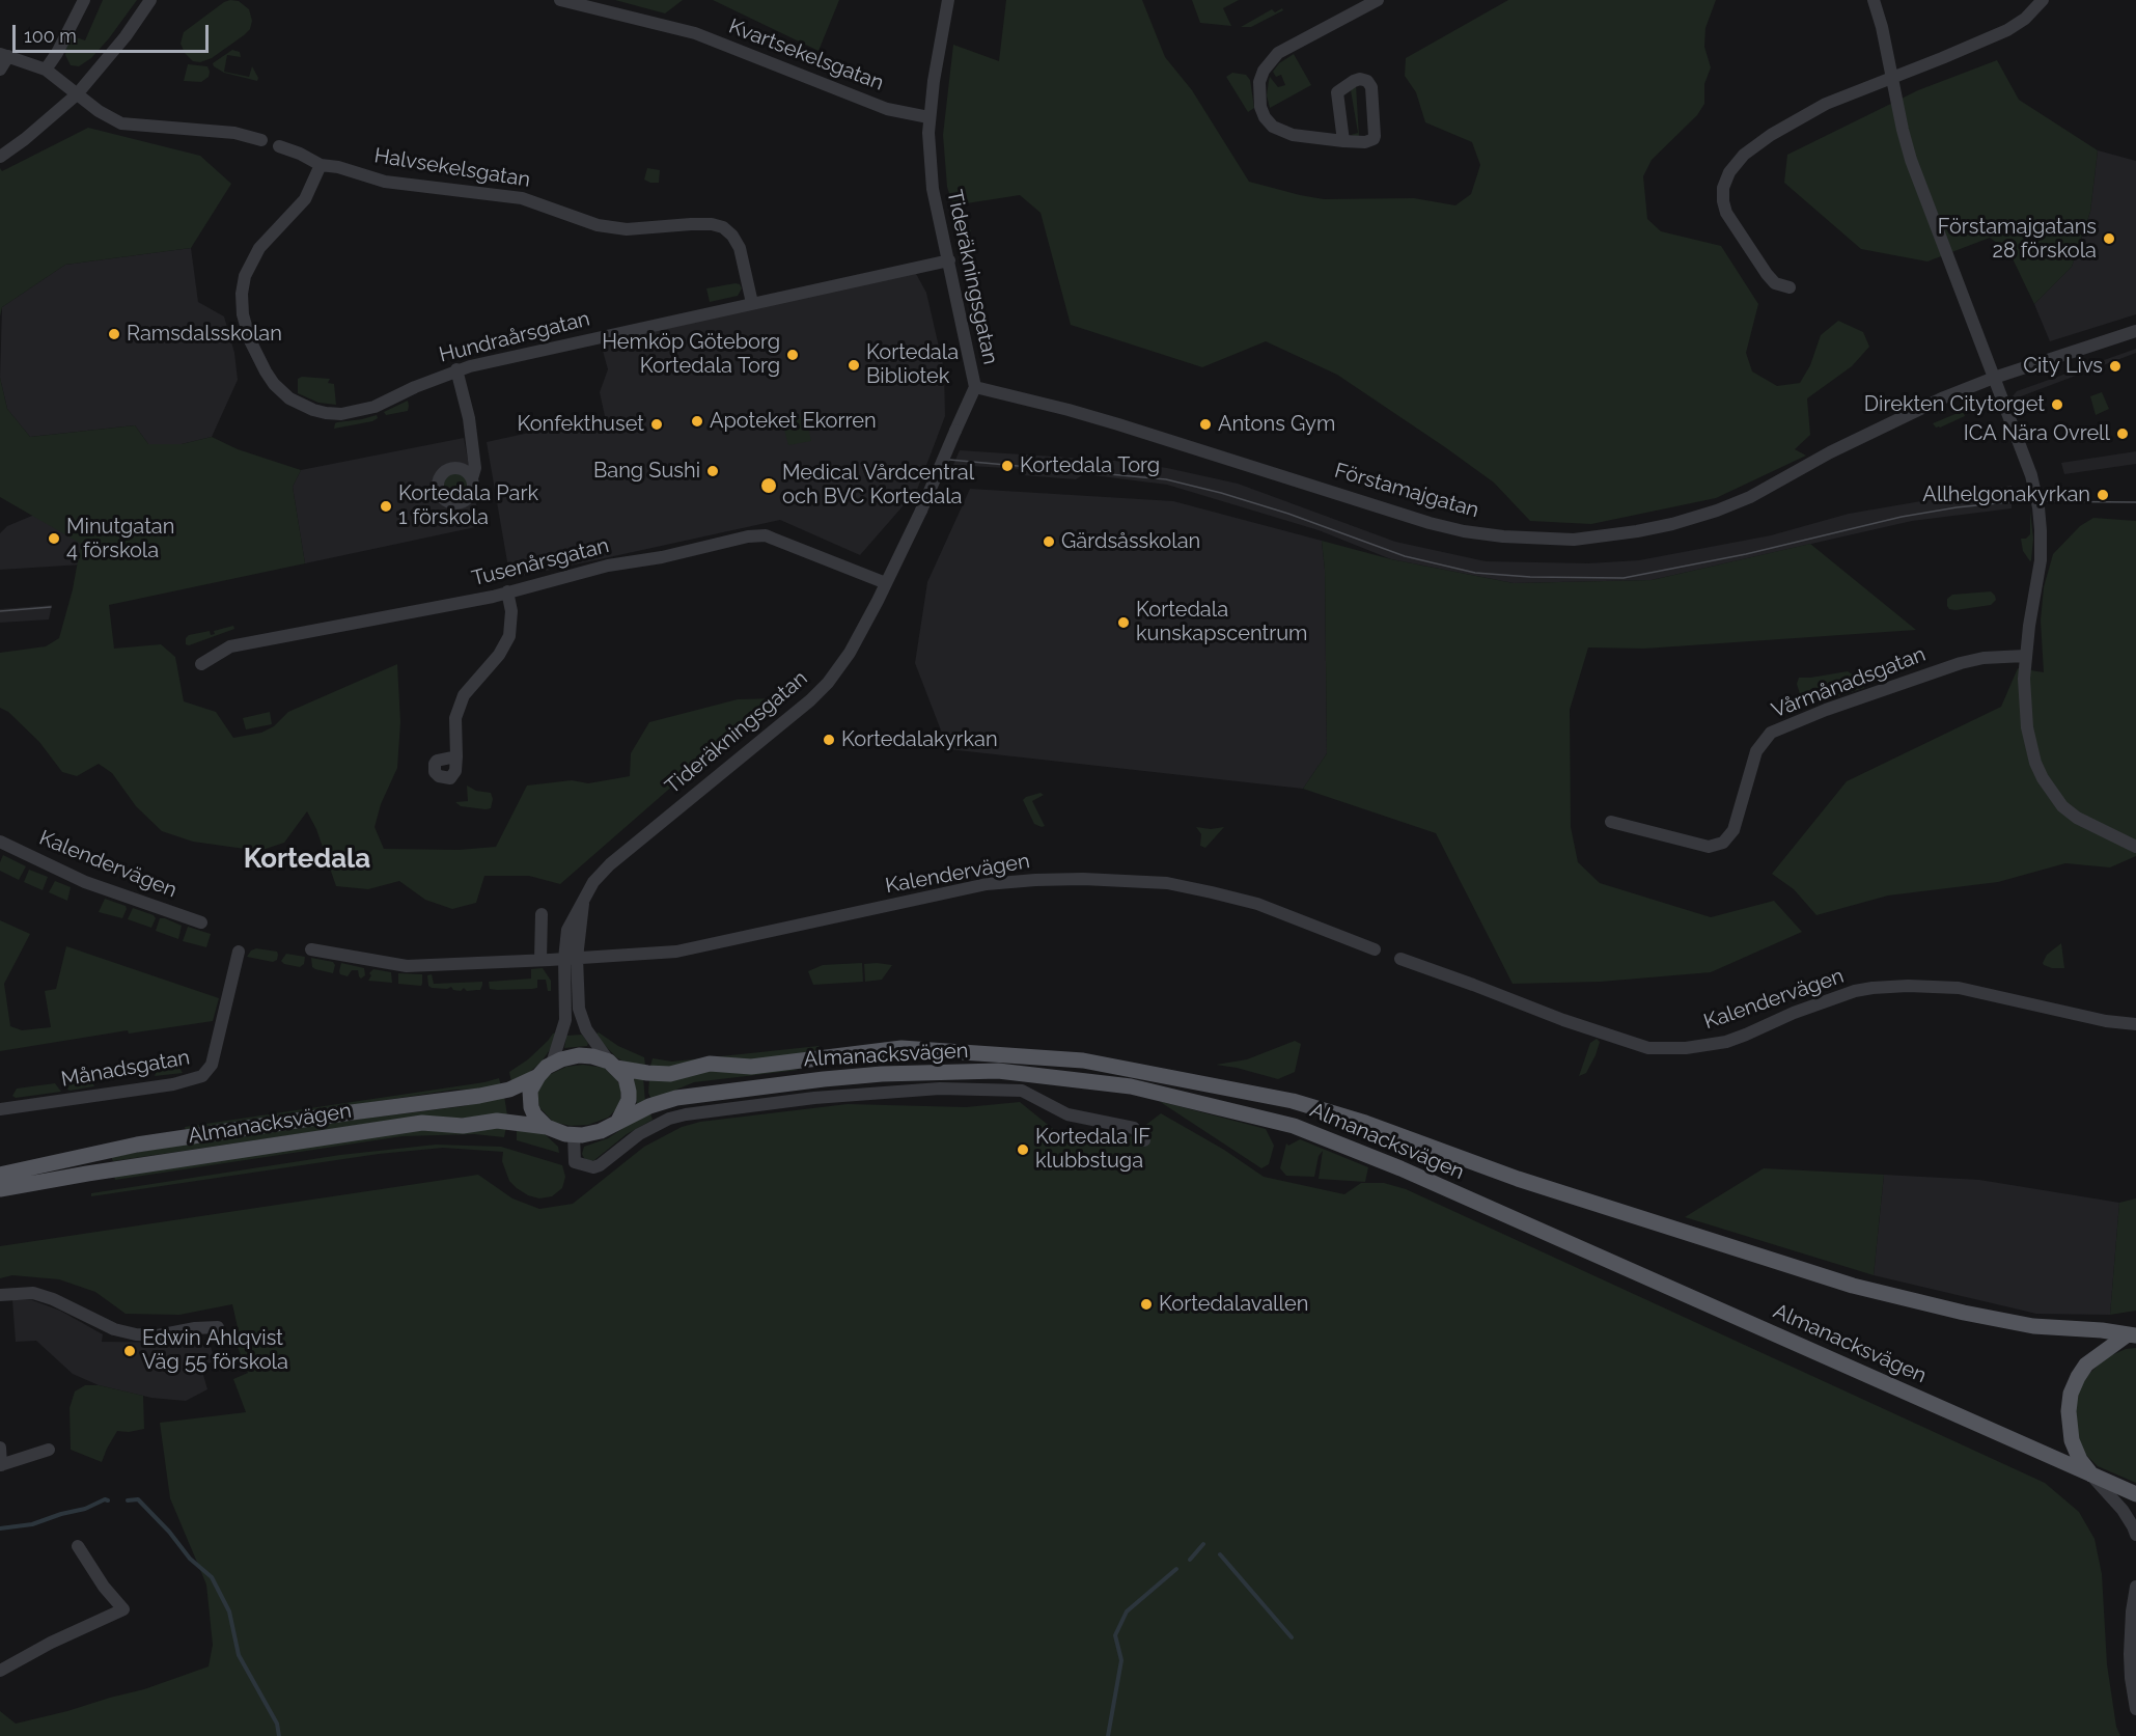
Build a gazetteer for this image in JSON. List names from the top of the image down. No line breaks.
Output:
{"streets":{"main road":["Almanacksvägen"],"street":["Kvartsekelsgatan","Halvsekelsgatan","Tideräkningsgatan","Hundraårsgatan","Förstamajgatan","Tusenårsgatan","Vårmånadsgatan","Kalendervägen","Månadsgatan"]},"crossings":[["Kvartsekelsgatan","Tideräkningsgatan"],["Halvsekelsgatan","Hundraårsgatan"],["Tideräkningsgatan","Hundraårsgatan"],["Tideräkningsgatan","Förstamajgatan"],["Tideräkningsgatan","Tusenårsgatan"],["Tideräkningsgatan","Kalendervägen"],["Tideräkningsgatan","Almanacksvägen"]],"districts":["Kortedala"],"places":["Förstamajgatans 28 förskola","Ramsdalsskolan","Hemköp Göteborg Kortedala Torg","Kortedala Bibliotek","City Livs","Direkten Citytorget","Apoteket Ekorren","Konfekthuset","Antons Gym","ICA Nära Ovrell","Kortedala Torg","Bang Sushi","Medical Vårdcentral och BVC Kortedala","Allhelgonakyrkan","Kortedala Park 1 förskola","Minutgatan 4 förskola","Gärdsåsskolan","Kortedala kunskapscentrum","Kortedalakyrkan","Kortedala IF klubbstuga","Kortedalavallen","Edwin Ahlqvist Väg 55 förskola"],"scale_bar":"100 m"}
